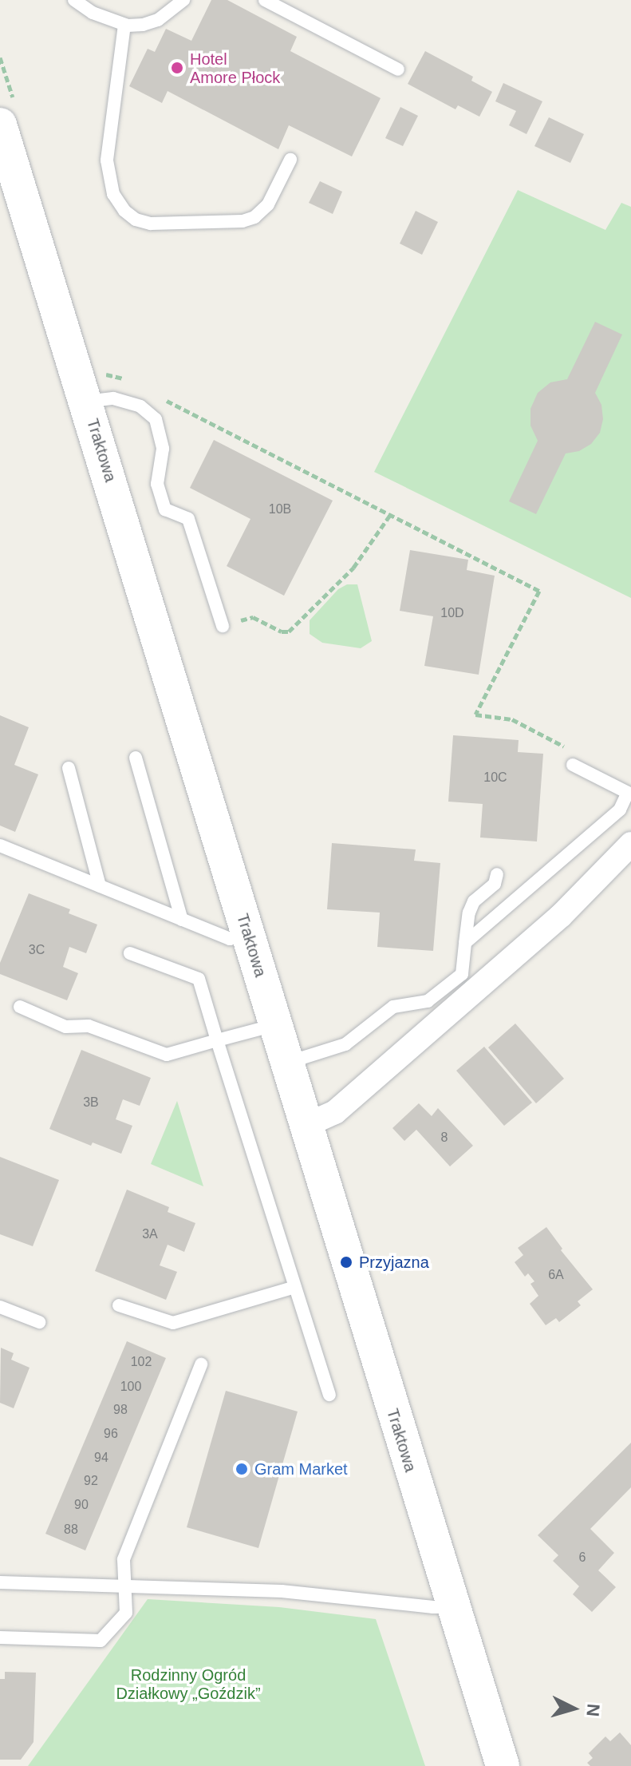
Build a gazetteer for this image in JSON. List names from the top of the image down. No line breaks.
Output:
{"streets":{"main road":["Traktowa"]},"parks":["Rodzinny Ogród Działkowy „Goździk”"],"places":["Hotel Amore Płock","Przyjazna","Gram Market"],"house_numbers":["10B","10D","10C","3C","3B","8","3A","6A","102","100","98","96","94","92","90","88","6"],"north":"right"}
